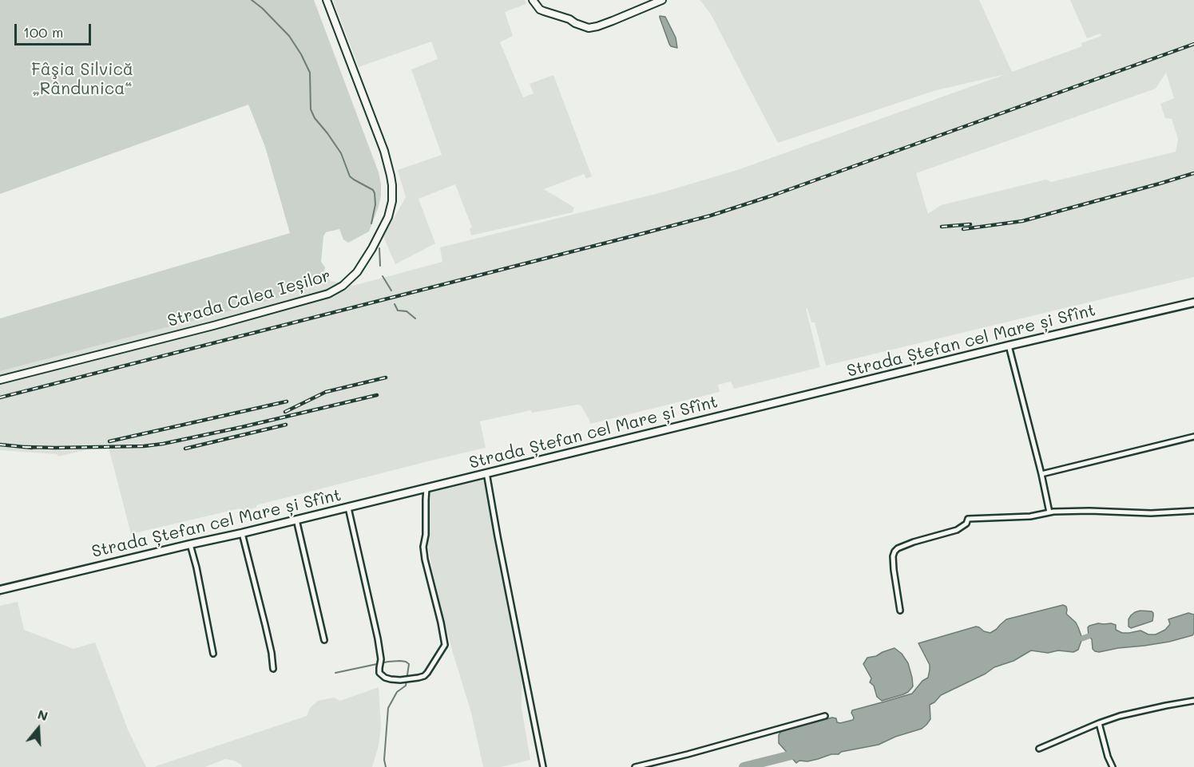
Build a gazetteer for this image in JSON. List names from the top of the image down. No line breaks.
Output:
{"streets":{"main road":["Strada Ștefan cel Mare și Sfînt"],"street":["Strada Calea Ieșilor"]},"parks":["Fâşia Silvică „Rândunica“"],"scale_bar":"100 m","north":"top"}
